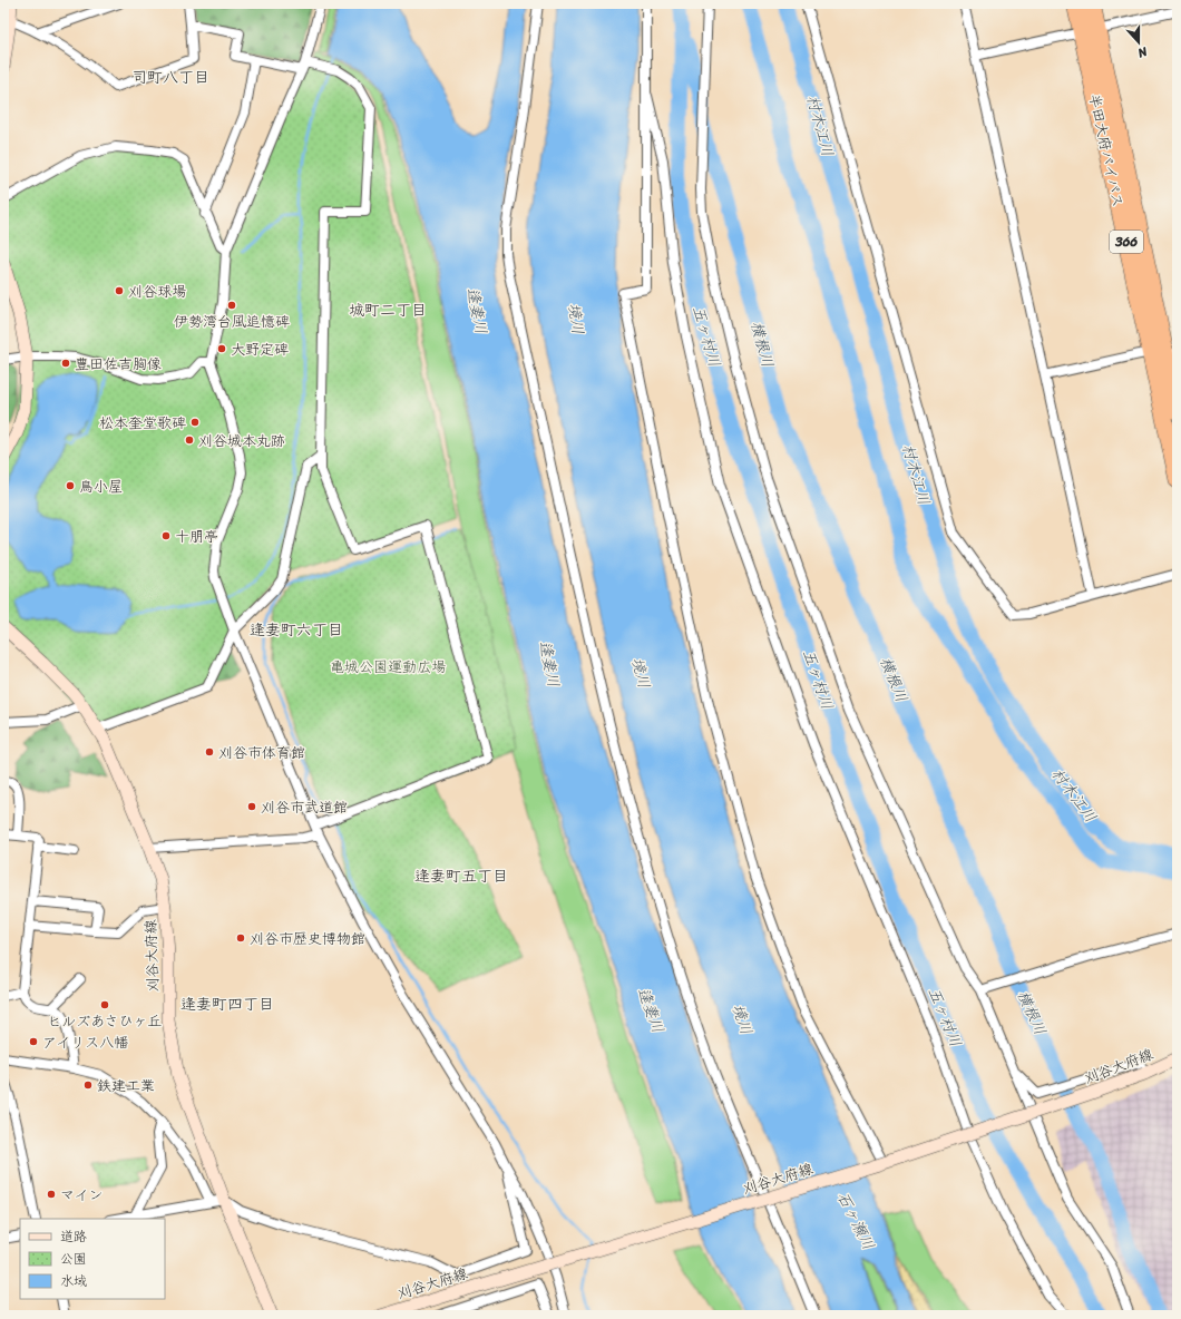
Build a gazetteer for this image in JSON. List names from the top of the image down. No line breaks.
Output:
{"streets":{"highway":["半田大府パイパス","366"],"main road":["刈谷大府線"]},"districts":["司町八丁目","城町二丁目","逢妻町六丁目","逢妻町五丁目","逢妻町四丁目"],"water":["村木江川","逢妻川","境川","五ヶ村川","横根川","石ヶ瀬川"],"parks":["亀城公園運動広場"],"places":["刈谷球場","伊勢湾台風追憶碑","大野定碑","豊田佐吉胸像","松本奎堂歌碑","刈谷城本丸跡","鳥小屋","十朋亭","刈谷市体育館","刈谷市武道館","刈谷市歴史博物館","ヒルズあさひヶ丘","アイリス八幡","鉄建工業","マイン"],"legend":["道路","公園","水域"],"north":"bottom"}
